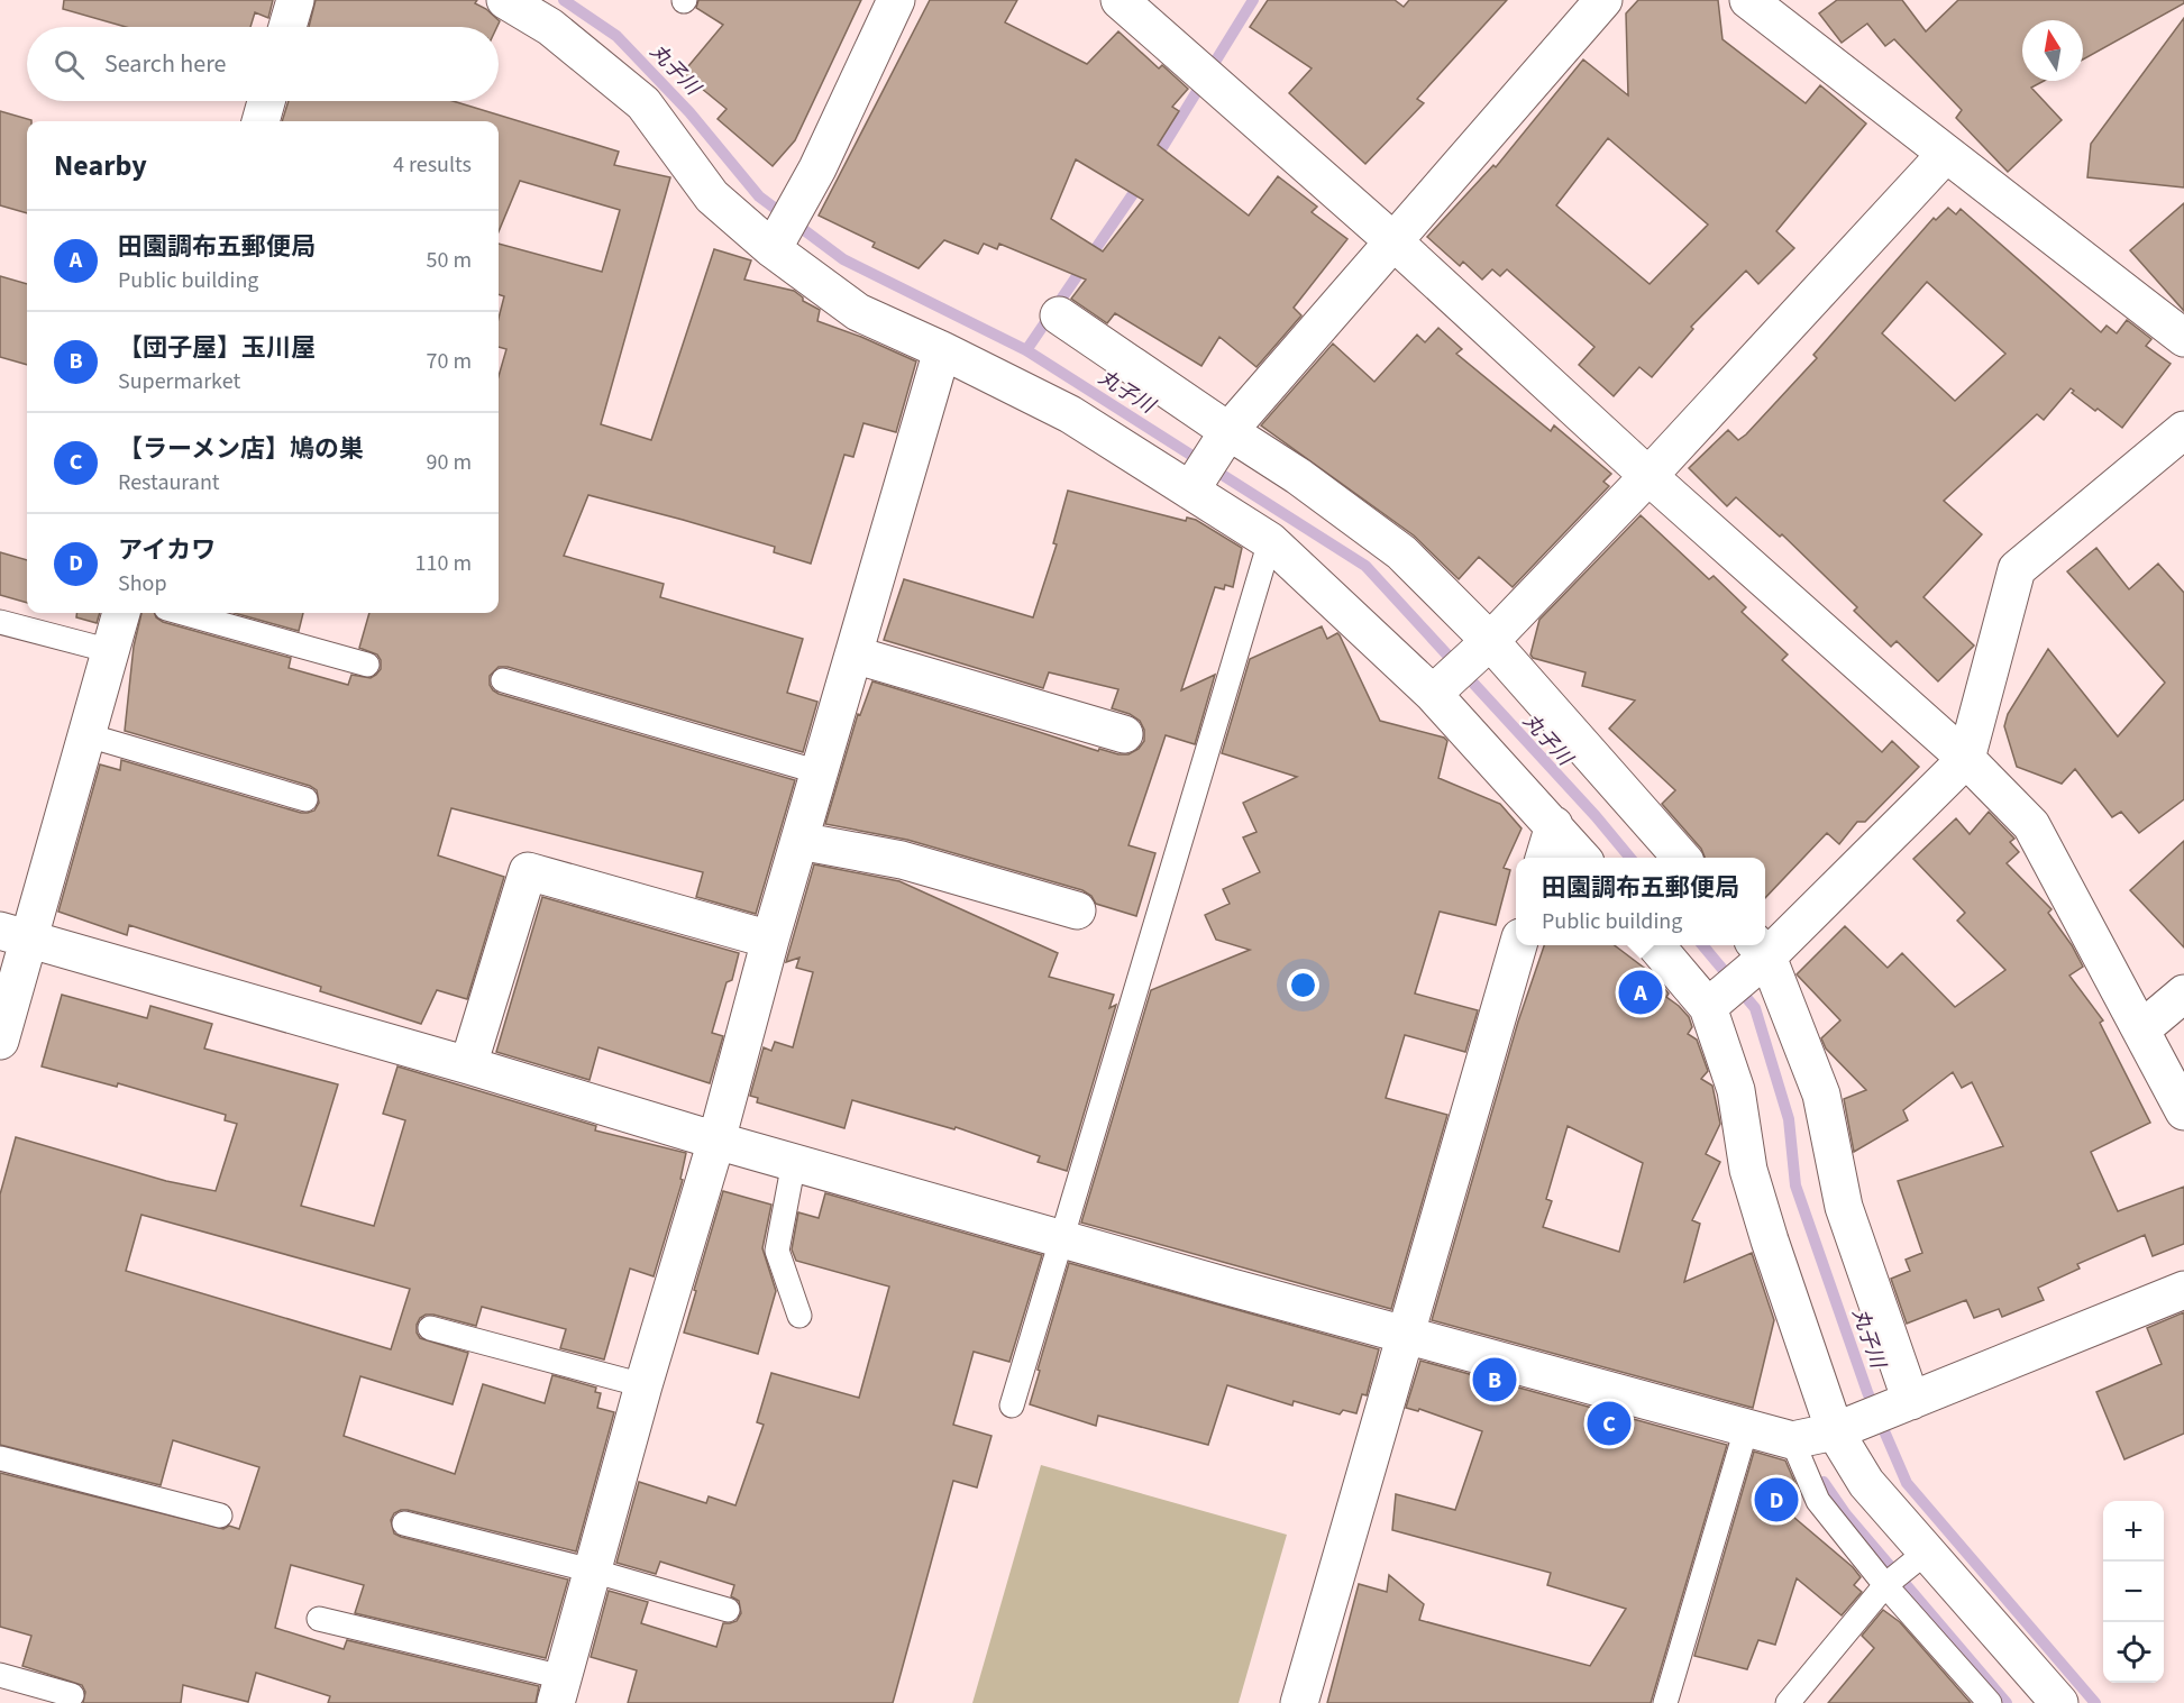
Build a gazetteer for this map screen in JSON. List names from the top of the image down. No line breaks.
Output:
{"water":["丸子川"],"north":"top","page":{"search":"Search here","heading":["Nearby","4 results"],"list":[{"mark":"A","name":"田園調布五郵便局","note":"Public building","value":"50 m"},{"mark":"B","name":"【団子屋】玉川屋","note":"Supermarket","value":"70 m"},{"mark":"C","name":"【ラーメン店】鳩の巣","note":"Restaurant","value":"90 m"},{"mark":"D","name":"アイカワ","note":"Shop","value":"110 m"}],"popup":["田園調布五郵便局","Public building"],"pins":["A","B","C","D"],"map_buttons":["+","−"]}}
